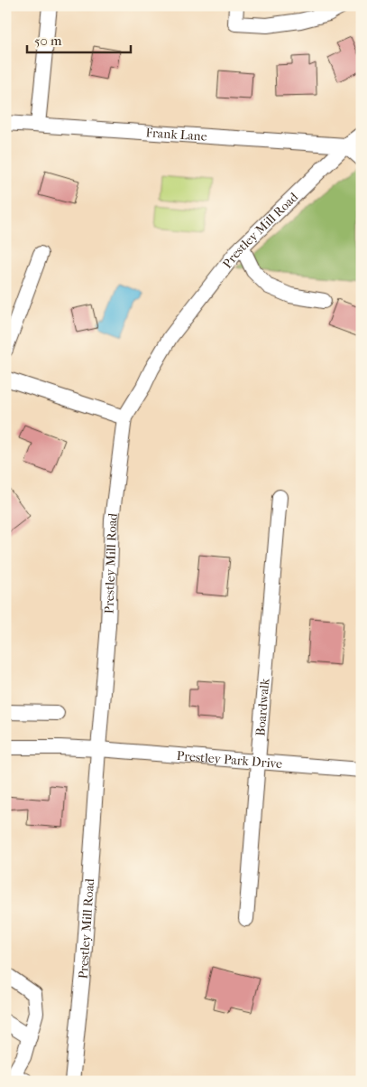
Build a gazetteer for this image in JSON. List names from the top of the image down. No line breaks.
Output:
{"streets":{"street":["Frank Lane","Prestley Mill Road","Boardwalk","Prestley Park Drive"]},"crossings":[["Frank Lane","Prestley Mill Road"],["Prestley Mill Road","Prestley Park Drive"],["Boardwalk","Prestley Park Drive"]],"scale_bar":"50 m"}
